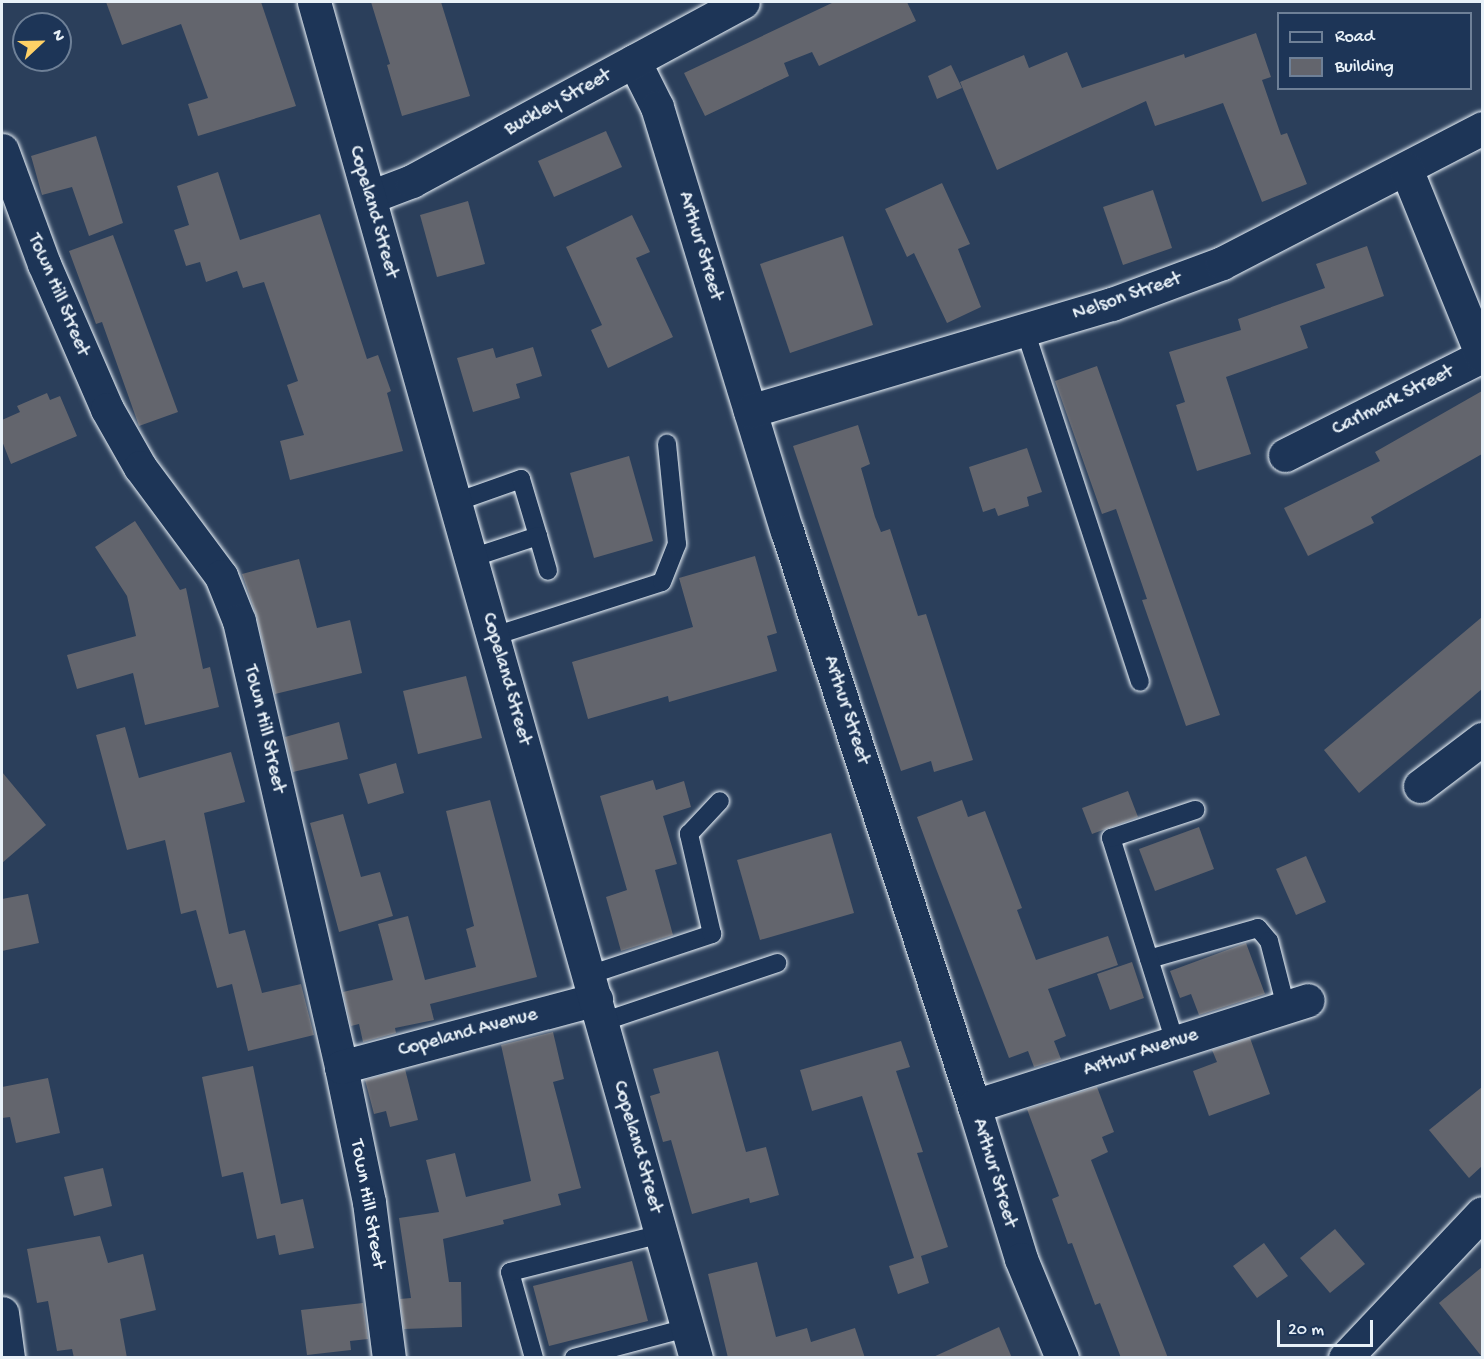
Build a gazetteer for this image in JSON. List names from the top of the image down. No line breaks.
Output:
{"streets":{"street":["Buckley Street","Copeland Street","Arthur Street","Town Hill Street","Nelson Street","Carlmark Street","Copeland Avenue","Arthur Avenue"]},"crossings":[["Buckley Street","Copeland Street"],["Buckley Street","Arthur Street"],["Copeland Street","Copeland Avenue"],["Arthur Street","Nelson Street"],["Arthur Street","Arthur Avenue"],["Town Hill Street","Copeland Avenue"],["Nelson Street","Carlmark Street"]],"legend":["Road","Building"],"scale_bar":"20 m","north":"right"}
